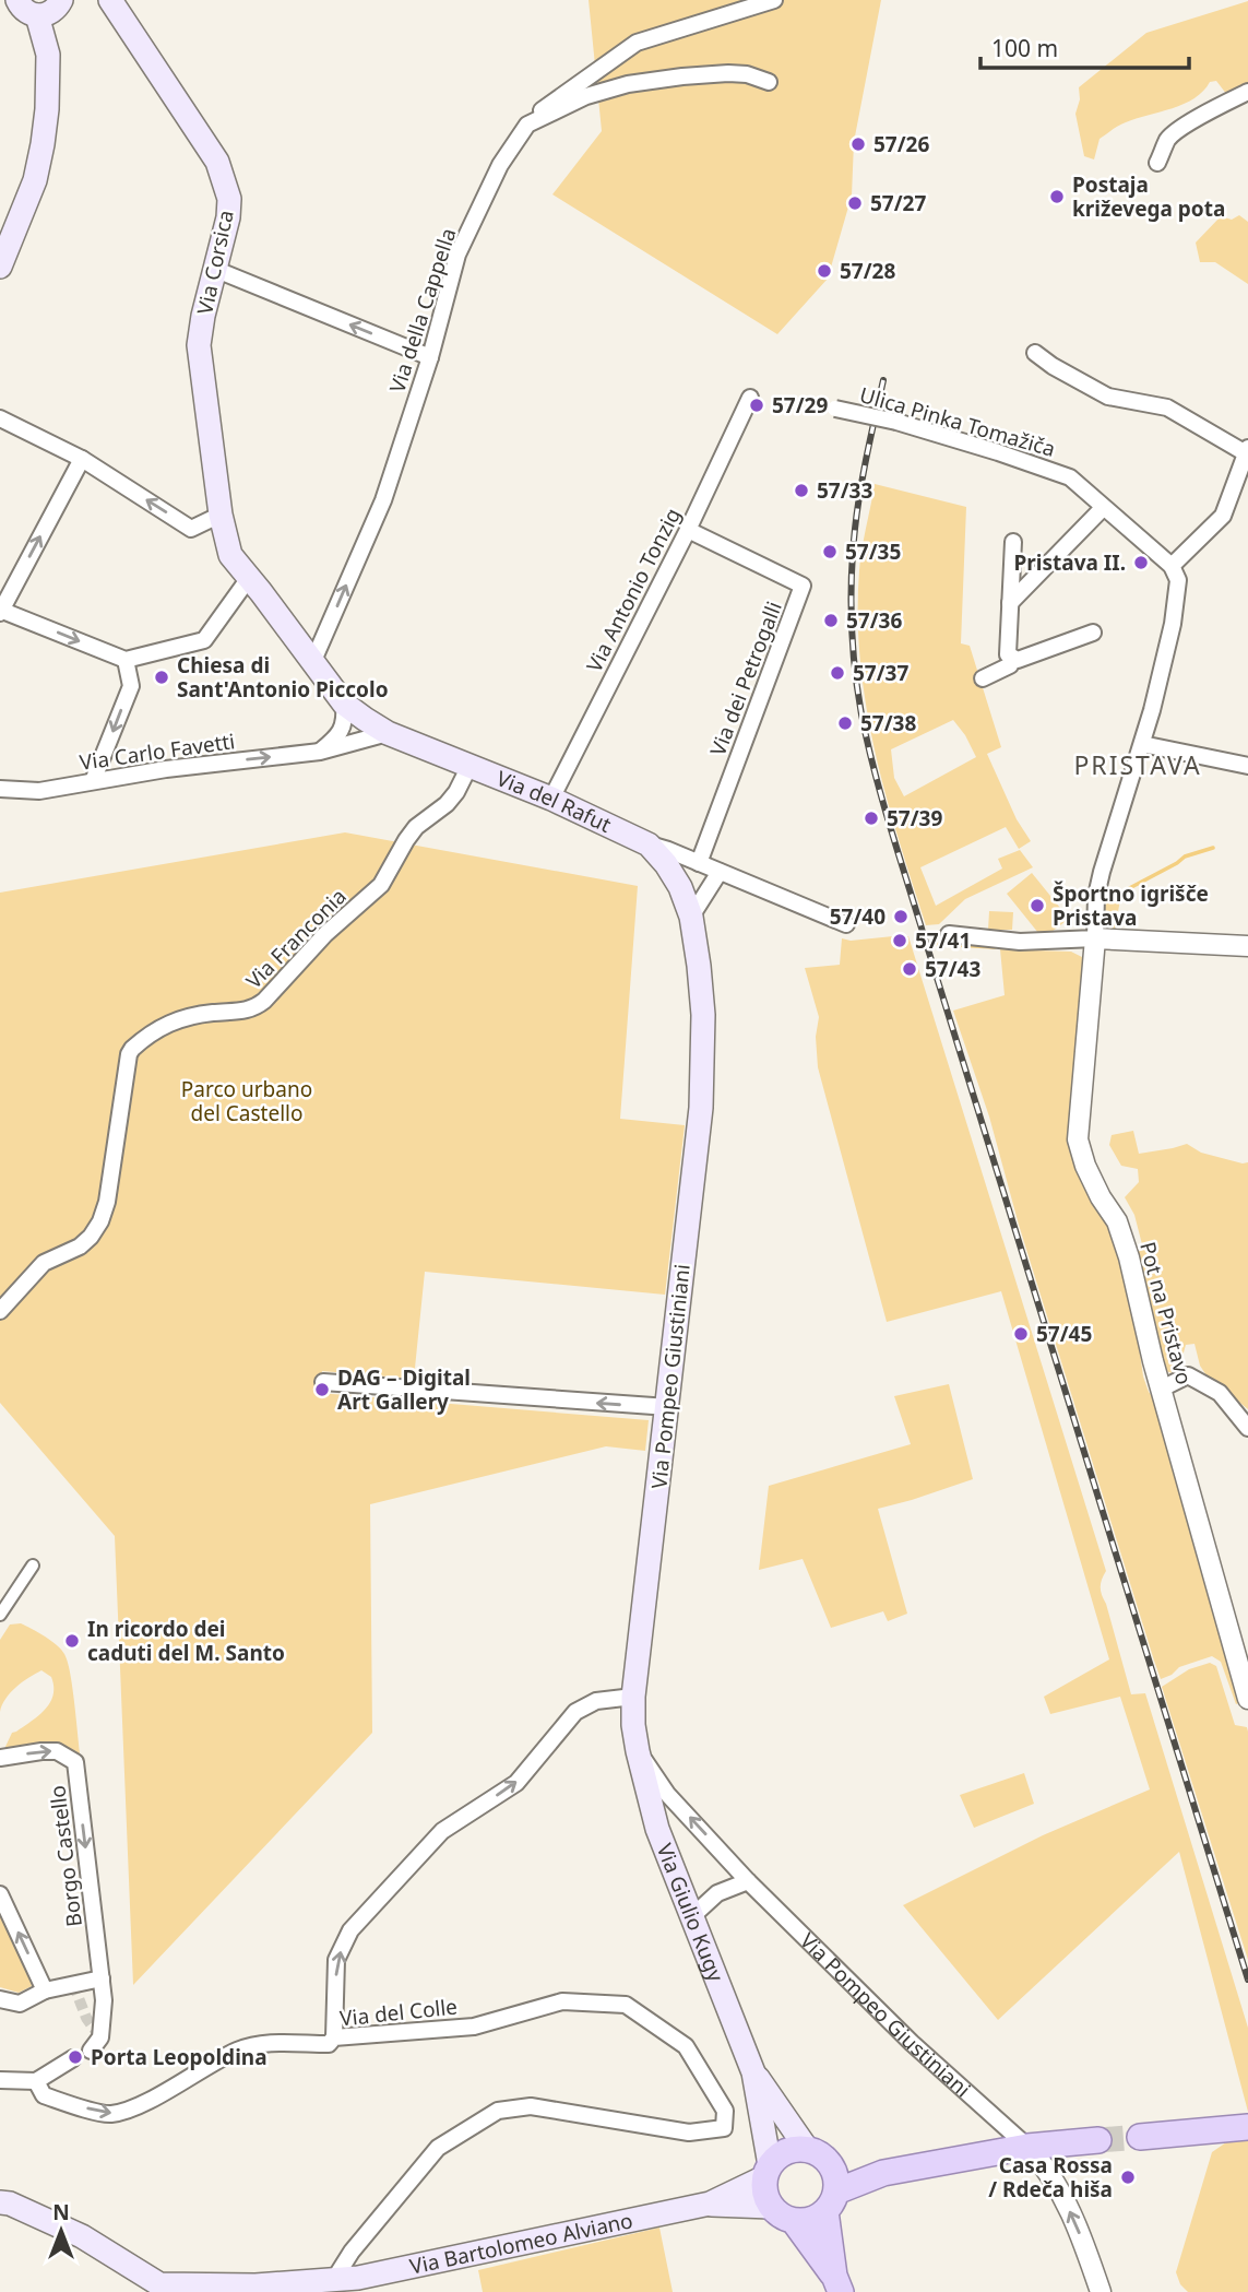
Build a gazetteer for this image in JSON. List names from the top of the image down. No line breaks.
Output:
{"streets":{"main road":["Via Corsica","Via del Rafut","Via Pompeo Giustiniani","Via Giulio Kugy","Via Bartolomeo Alviano"],"street":["Via della Cappella","Ulica Pinka Tomažiča","Via Antonio Tonzig","Via dei Petrogalli","Via Carlo Favetti","Via Franconia","Pot na Pristavo","Borgo Castello","Via del Colle"]},"crossings":[["Via Corsica","Via del Rafut"],["Via della Cappella","Via del Rafut"],["Via Antonio Tonzig","Via dei Petrogalli"],["Via Antonio Tonzig","Via del Rafut"],["Via dei Petrogalli","Via del Rafut"],["Via Carlo Favetti","Via del Rafut"],["Via del Rafut","Via Franconia"],["Via del Rafut","Via Pompeo Giustiniani"],["Via Pompeo Giustiniani","Via Giulio Kugy"],["Via Giulio Kugy","Via Bartolomeo Alviano"],["Via del Colle","Via Bartolomeo Alviano"]],"one_way":["Via della Cappella","Via Carlo Favetti"],"districts":["PRISTAVA"],"parks":["Parco urbano del Castello"],"places":["57/26","Postaja križevega pota","57/27","57/28","57/29","57/33","57/35","Pristava II.","57/36","57/37","Chiesa di Sant'Antonio Piccolo","57/38","57/39","Športno igrišče Pristava","57/40","57/41","57/43","57/45","DAG – Digital Art Gallery","In ricordo dei caduti del M. Santo","Porta Leopoldina","Casa Rossa / Rdeča hiša"],"scale_bar":"100 m","north":"top"}
